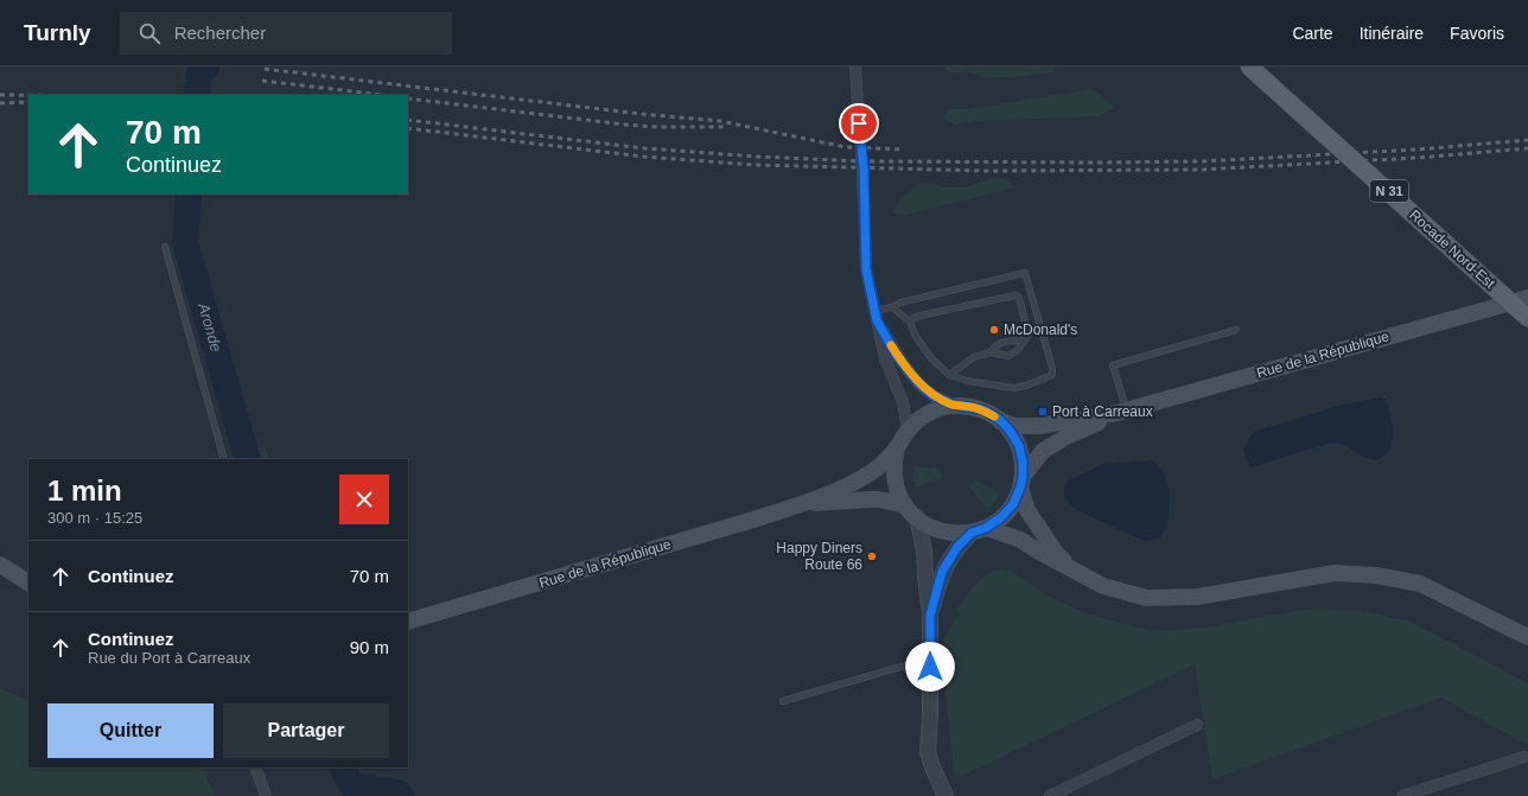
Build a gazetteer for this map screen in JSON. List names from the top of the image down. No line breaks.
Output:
{"streets":{"main road":["N 31","Rocade Nord-Est","Rue de la République"]},"water":["Aronde"],"places":{"other":["McDonald's","Happy Diners Route 66"],"transit":["Port à Carreaux"]},"page":{"header":"Turnly","search":"Rechercher","nav":["Carte","Itinéraire","Favoris"],"turn":["70 m","Continuez"],"heading":["1 min","300 m · 15:25"],"list":[{"name":"Continuez","value":"70 m"},{"name":"Continuez","note":"Rue du Port à Carreaux","value":"90 m"}],"buttons":["Quitter","Partager"]}}
